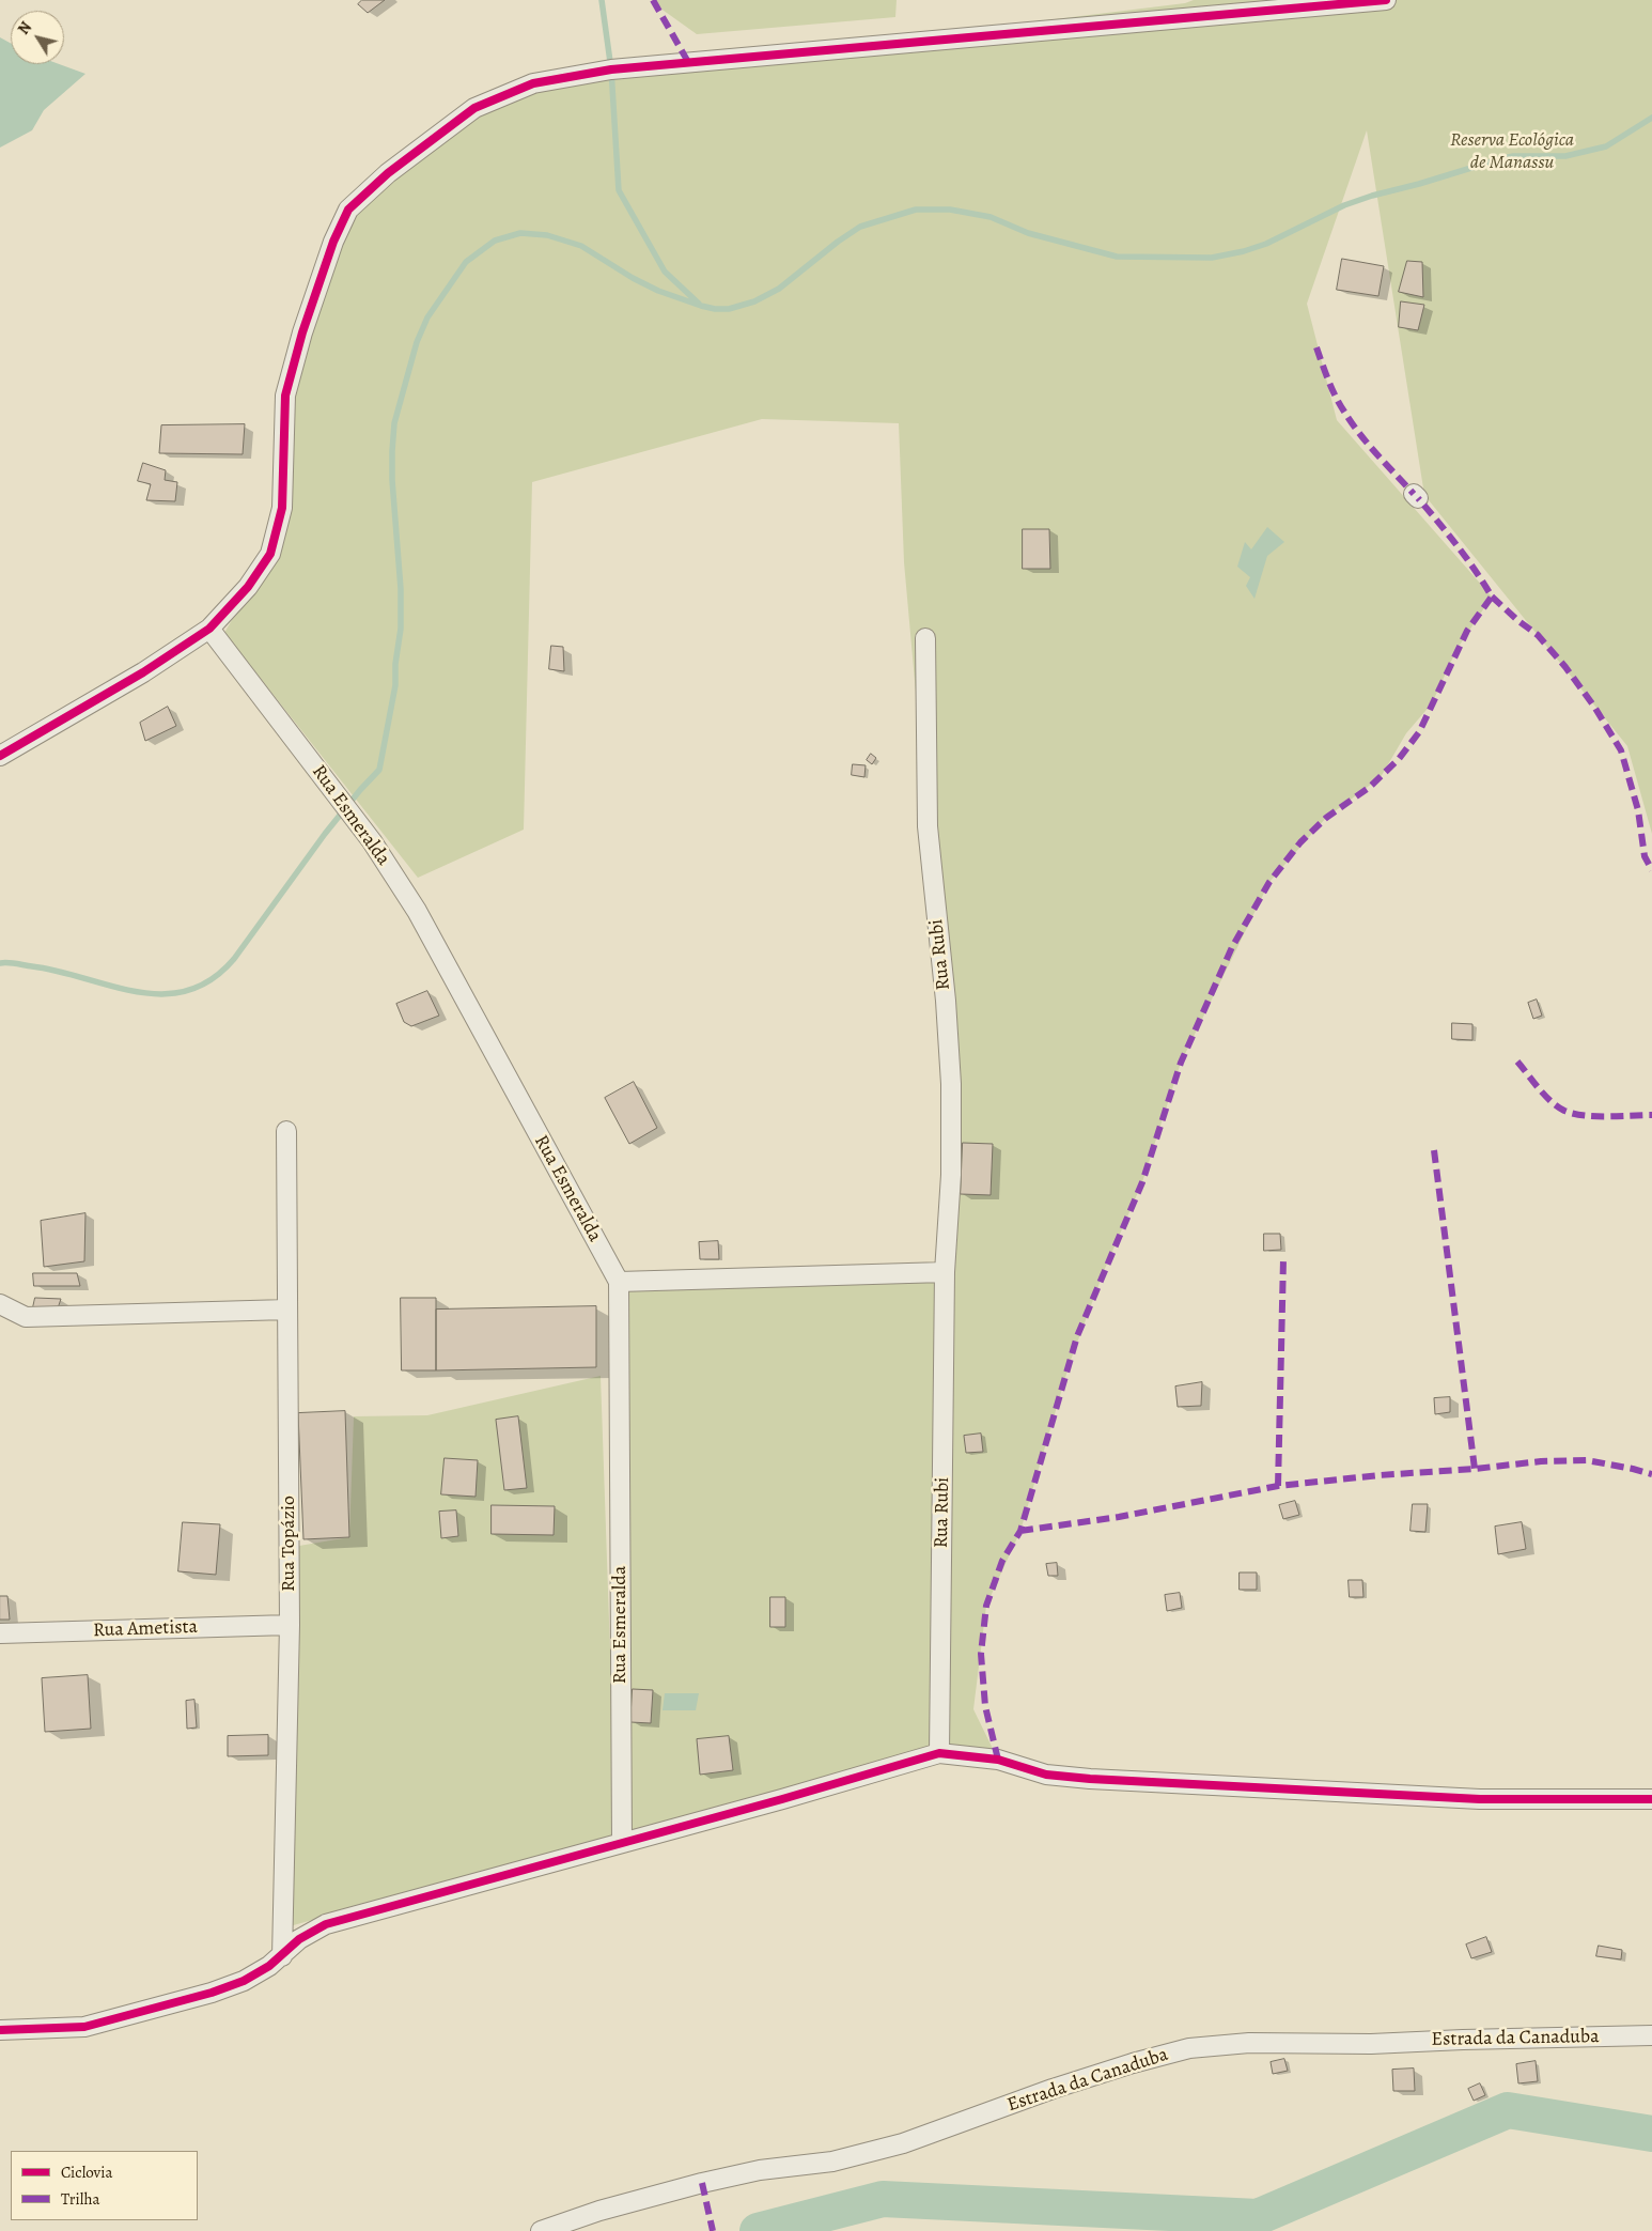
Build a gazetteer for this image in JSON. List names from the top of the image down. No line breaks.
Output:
{"streets":{"street":["Rua Esmeralda","Rua Rubi","Rua Topázio","Rua Ametista","Estrada da Canaduba"]},"crossings":[["Rua Topázio","Rua Ametista"]],"parks":["Reserva Ecológica de Manassu"],"legend":["Ciclovia","Trilha"],"north":"top left"}
